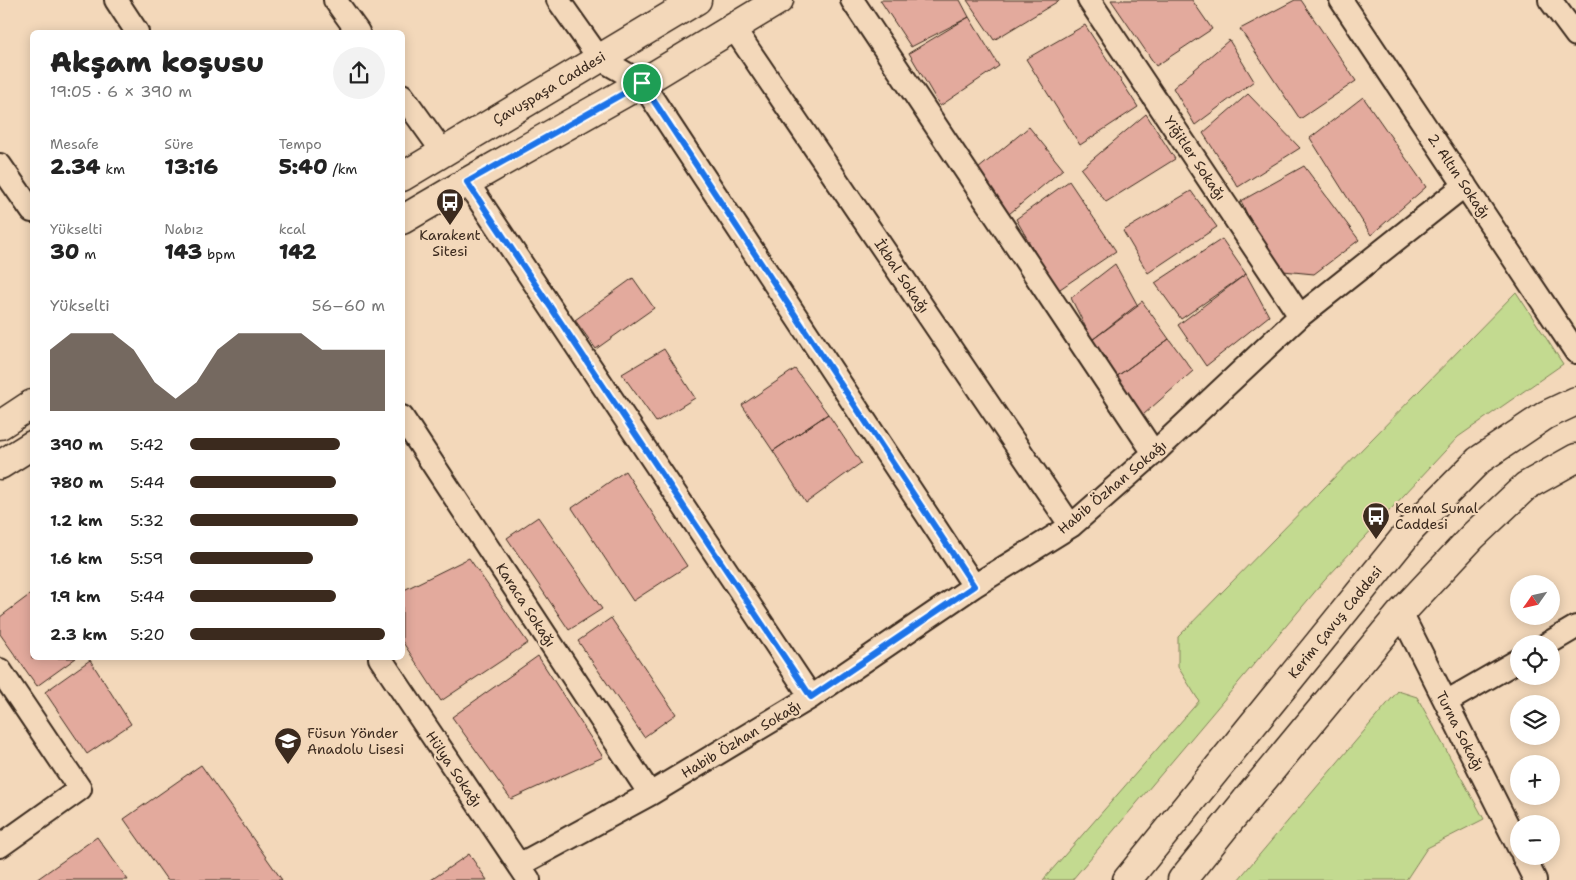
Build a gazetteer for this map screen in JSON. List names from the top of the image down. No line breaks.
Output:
{"streets":{"main road":["Çavuşpaşa Caddesi","Kerim Çavuş Caddesi"],"street":["Yiğitler Sokağı","2. Altın Sokağı","İkbal Sokağı","Habib Özhan Sokağı","Karaca Sokağı","Turna Sokağı","Hülya Sokağı"]},"crossings":[["Yiğitler Sokağı","Habib Özhan Sokağı"],["2. Altın Sokağı","Habib Özhan Sokağı"],["İkbal Sokağı","Habib Özhan Sokağı"],["Habib Özhan Sokağı","Karaca Sokağı"],["Habib Özhan Sokağı","Hülya Sokağı"]],"places":{"bus stop":["Karakent Sitesi","Kemal Sunal Caddesi"],"school or university":["Füsun Yönder Anadolu Lisesi"]},"north":"bottom left","page":{"heading":["Akşam koşusu","19:05 · 6 × 390 m"],"stats":[["Mesafe","2.34 km"],["Süre","13:16"],["Tempo","5:40 /km"],["Yükselti","30 m"],["Nabız","143 bpm"],["kcal","142"]],"chart":["Yükselti","56–60 m"],"list":[{"name":"390 m","note":"5:42"},{"name":"780 m","note":"5:44"},{"name":"1.2 km","note":"5:32"},{"name":"1.6 km","note":"5:59"},{"name":"1.9 km","note":"5:44"},{"name":"2.3 km","note":"5:20"}],"map_buttons":["+","−"]}}
